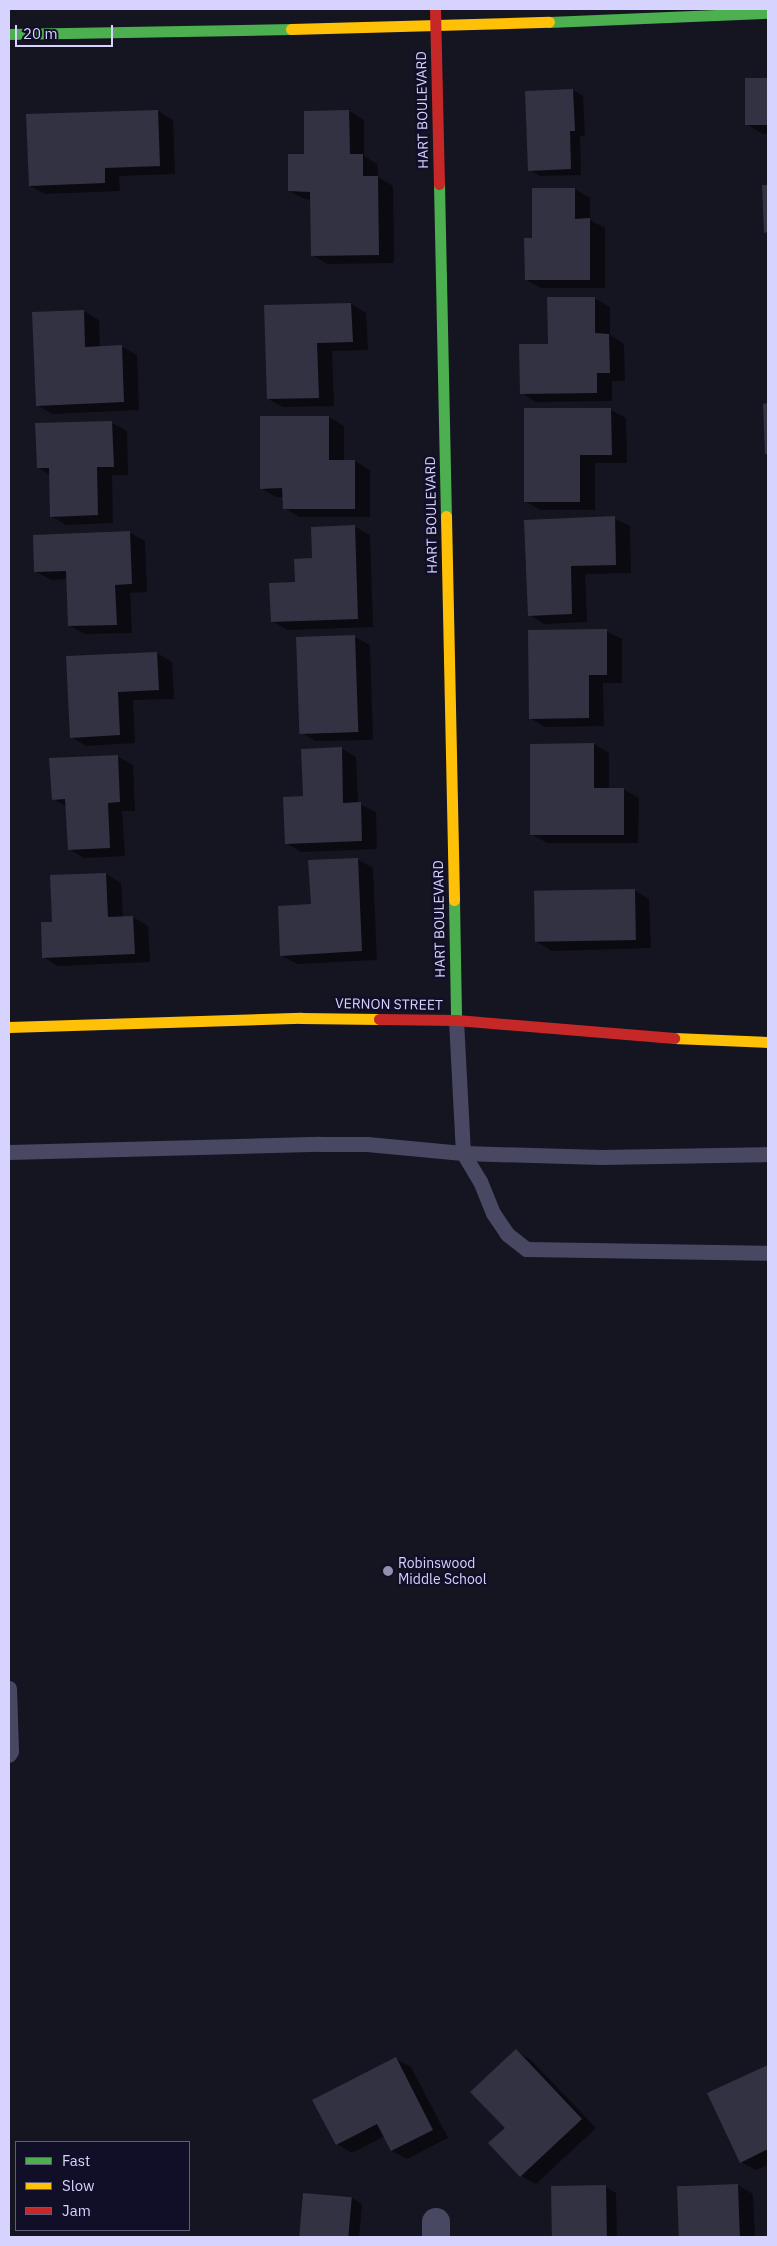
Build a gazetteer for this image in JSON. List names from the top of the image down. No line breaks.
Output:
{"streets":{"street":["HART BOULEVARD","VERNON STREET"]},"crossings":[["HART BOULEVARD","VERNON STREET"]],"places":["Robinswood Middle School"],"legend":["Fast","Slow","Jam"],"scale_bar":"20 m"}
